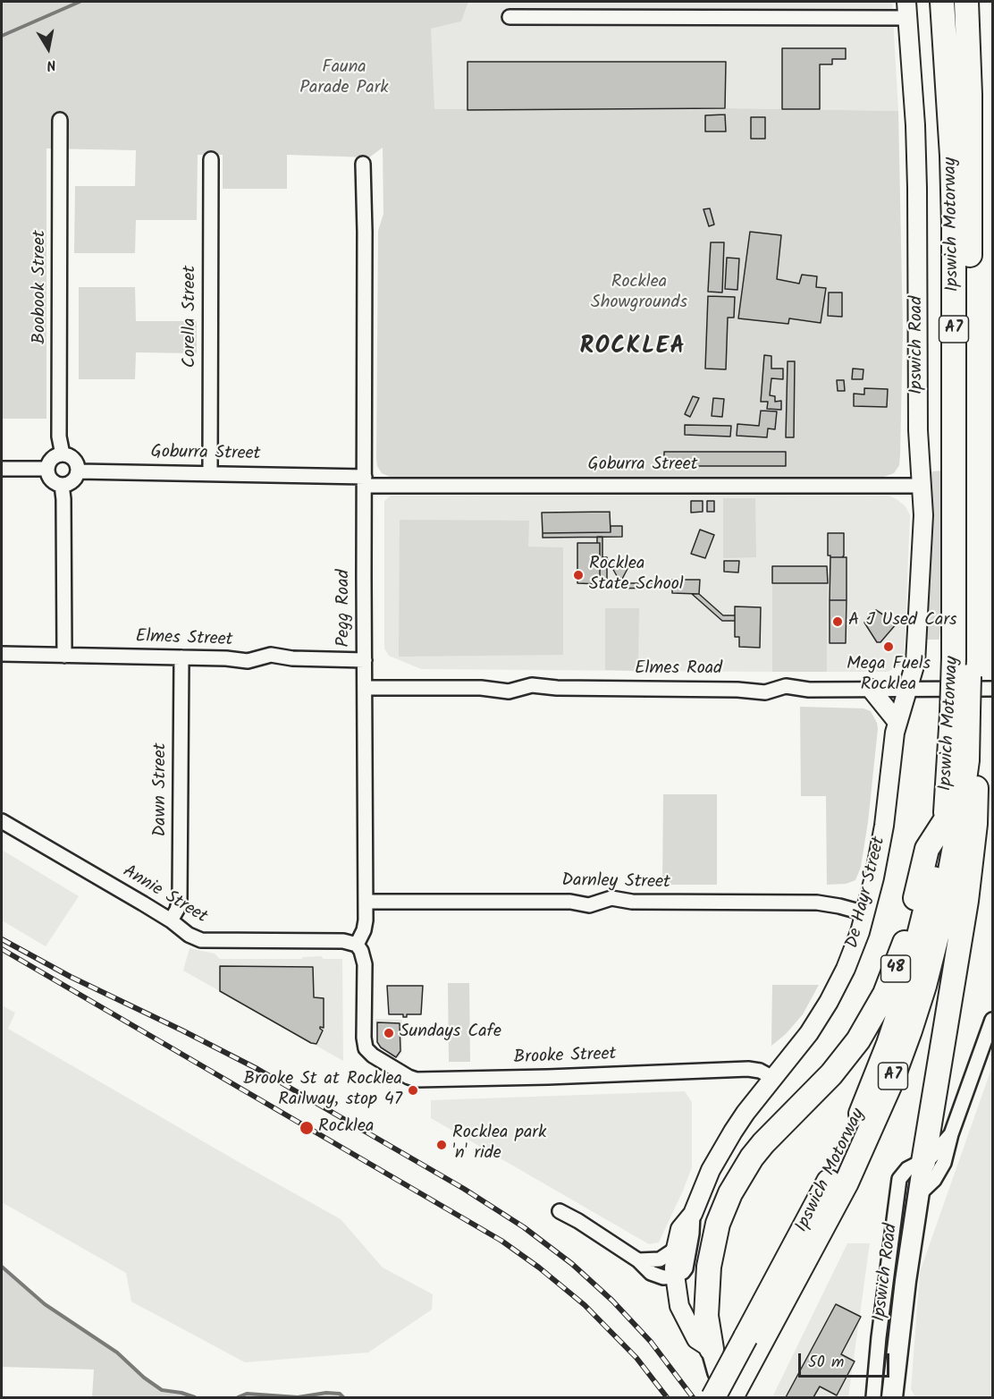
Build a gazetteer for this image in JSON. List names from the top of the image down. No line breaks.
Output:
{"streets":{"highway":["Ipswich Motorway","A7","48"],"main road":["Ipswich Road"],"street":["Boobook Street","Corella Street","Goburra Street","Pegg Road","Elmes Street","Elmes Road","Dawn Street","Darnley Street","De Hayr Street","Annie Street","Brooke Street"]},"crossings":[["Ipswich Motorway","48"],["Boobook Street","Goburra Street"],["Corella Street","Goburra Street"],["Ipswich Road","Goburra Street"],["Ipswich Road","Elmes Road"],["Ipswich Road","De Hayr Street"],["Goburra Street","Pegg Road"],["Pegg Road","Elmes Street"],["Pegg Road","Elmes Road"],["Pegg Road","Darnley Street"],["Pegg Road","Annie Street"],["Pegg Road","Brooke Street"],["Elmes Street","Dawn Street"],["Elmes Road","De Hayr Street"],["Dawn Street","Annie Street"],["Darnley Street","De Hayr Street"],["De Hayr Street","48"],["De Hayr Street","Brooke Street"],["Annie Street","Brooke Street"]],"districts":["ROCKLEA"],"parks":["Fauna Parade Park","Rocklea Showgrounds"],"places":["Rocklea State School","A J Used Cars","Mega Fuels Rocklea","Sundays Cafe","Brooke St at Rocklea Railway, stop 47","Rocklea","Rocklea park 'n' ride"],"scale_bar":"50 m","north":"bottom"}
